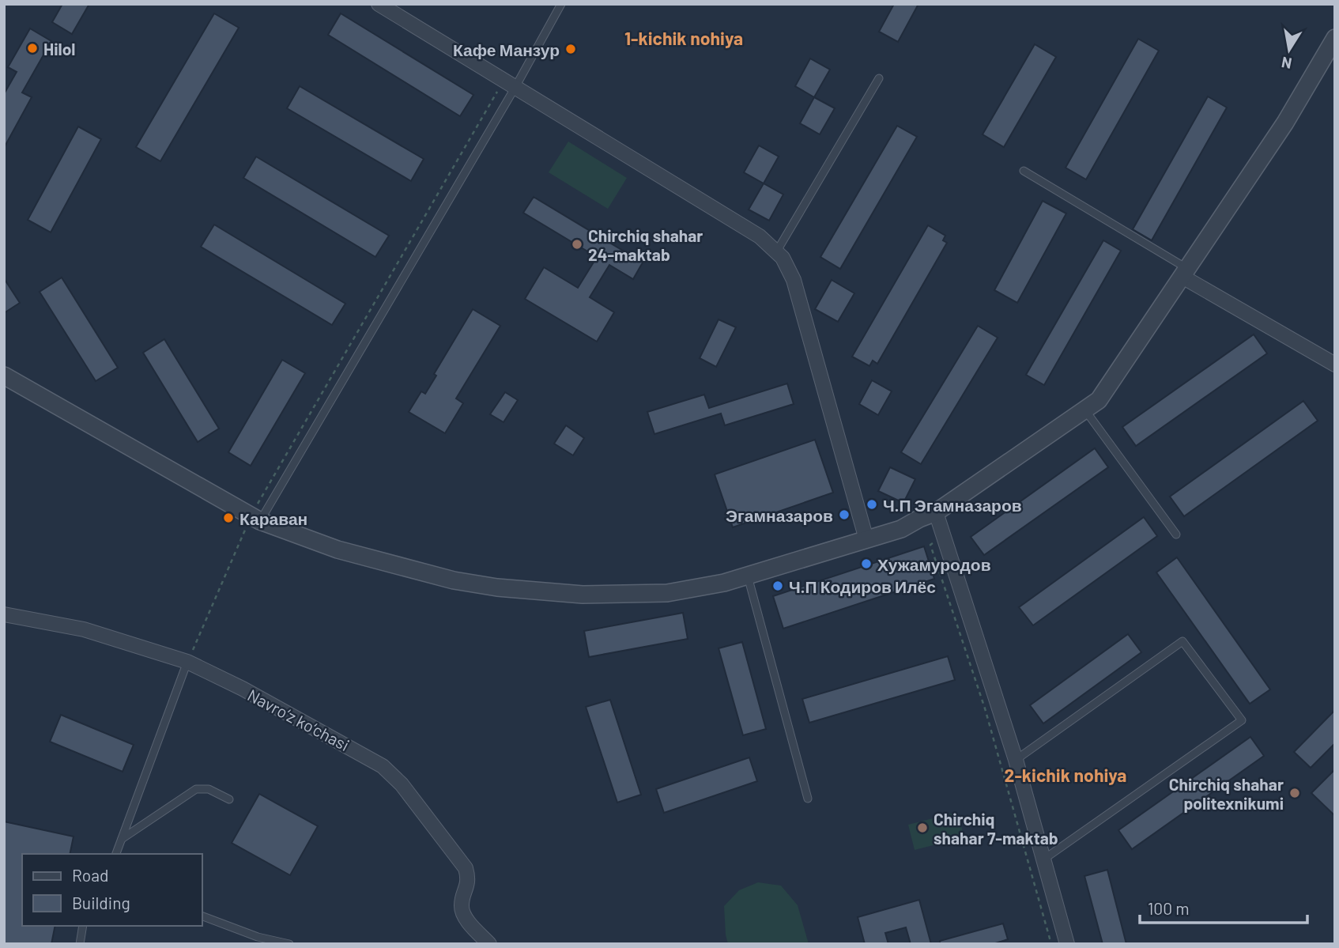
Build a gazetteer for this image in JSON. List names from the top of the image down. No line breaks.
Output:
{"streets":{"street":["Navro‘z ko‘chasi"]},"districts":["1-kichik nohiya","2-kichik nohiya"],"places":["Hilol","Кафе Манзур","Chirchiq shahar 24-maktab","Ч.П Эгамназаров","Эгамназаров","Караван","Хужамуродов","Ч.П Кодиров Илёс","Chirchiq shahar politexnikumi","Chirchiq shahar 7-maktab"],"legend":["Road","Building"],"scale_bar":"100 m","north":"bottom"}
